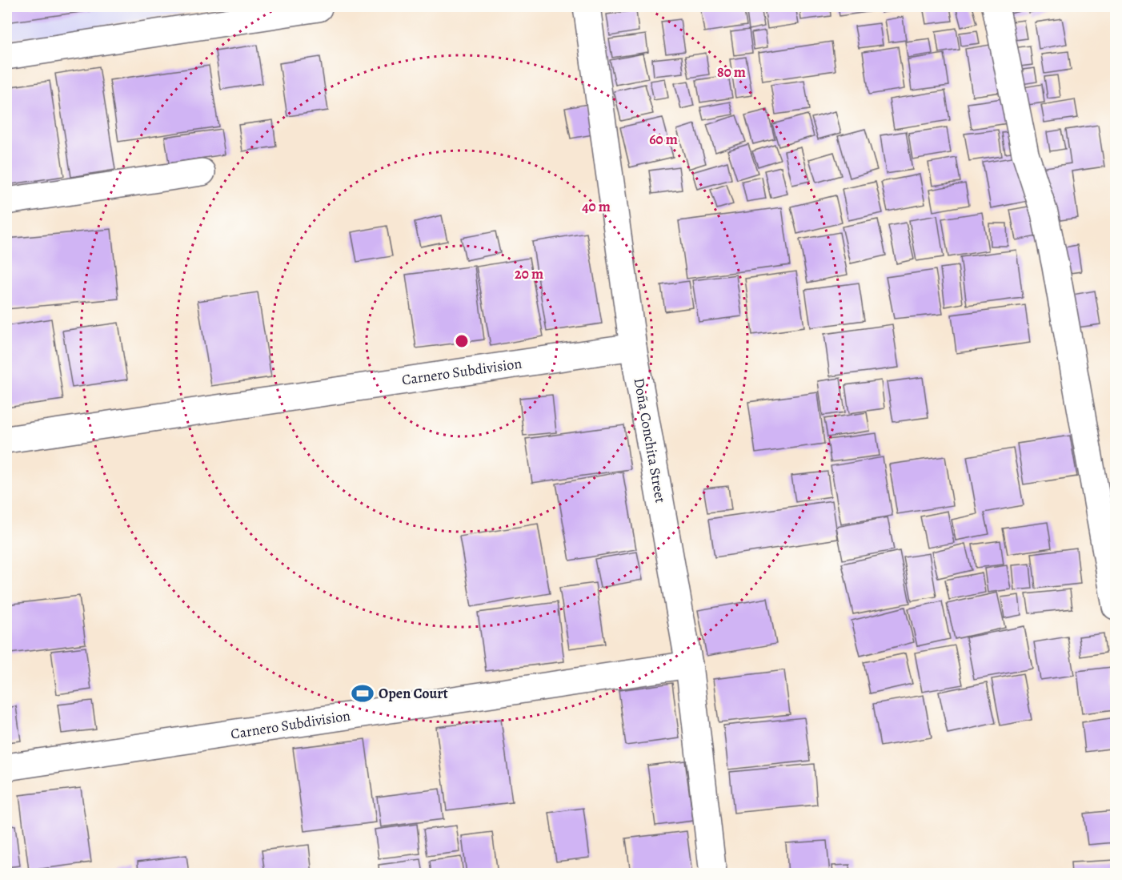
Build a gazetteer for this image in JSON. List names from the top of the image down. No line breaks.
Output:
{"streets":{"street":["Carnero Subdivision","Doña Conchita Street"]},"crossings":[["Carnero Subdivision","Doña Conchita Street"]],"places":{"sports":["Open Court"]},"rings":["80 m","60 m","40 m","20 m"]}
